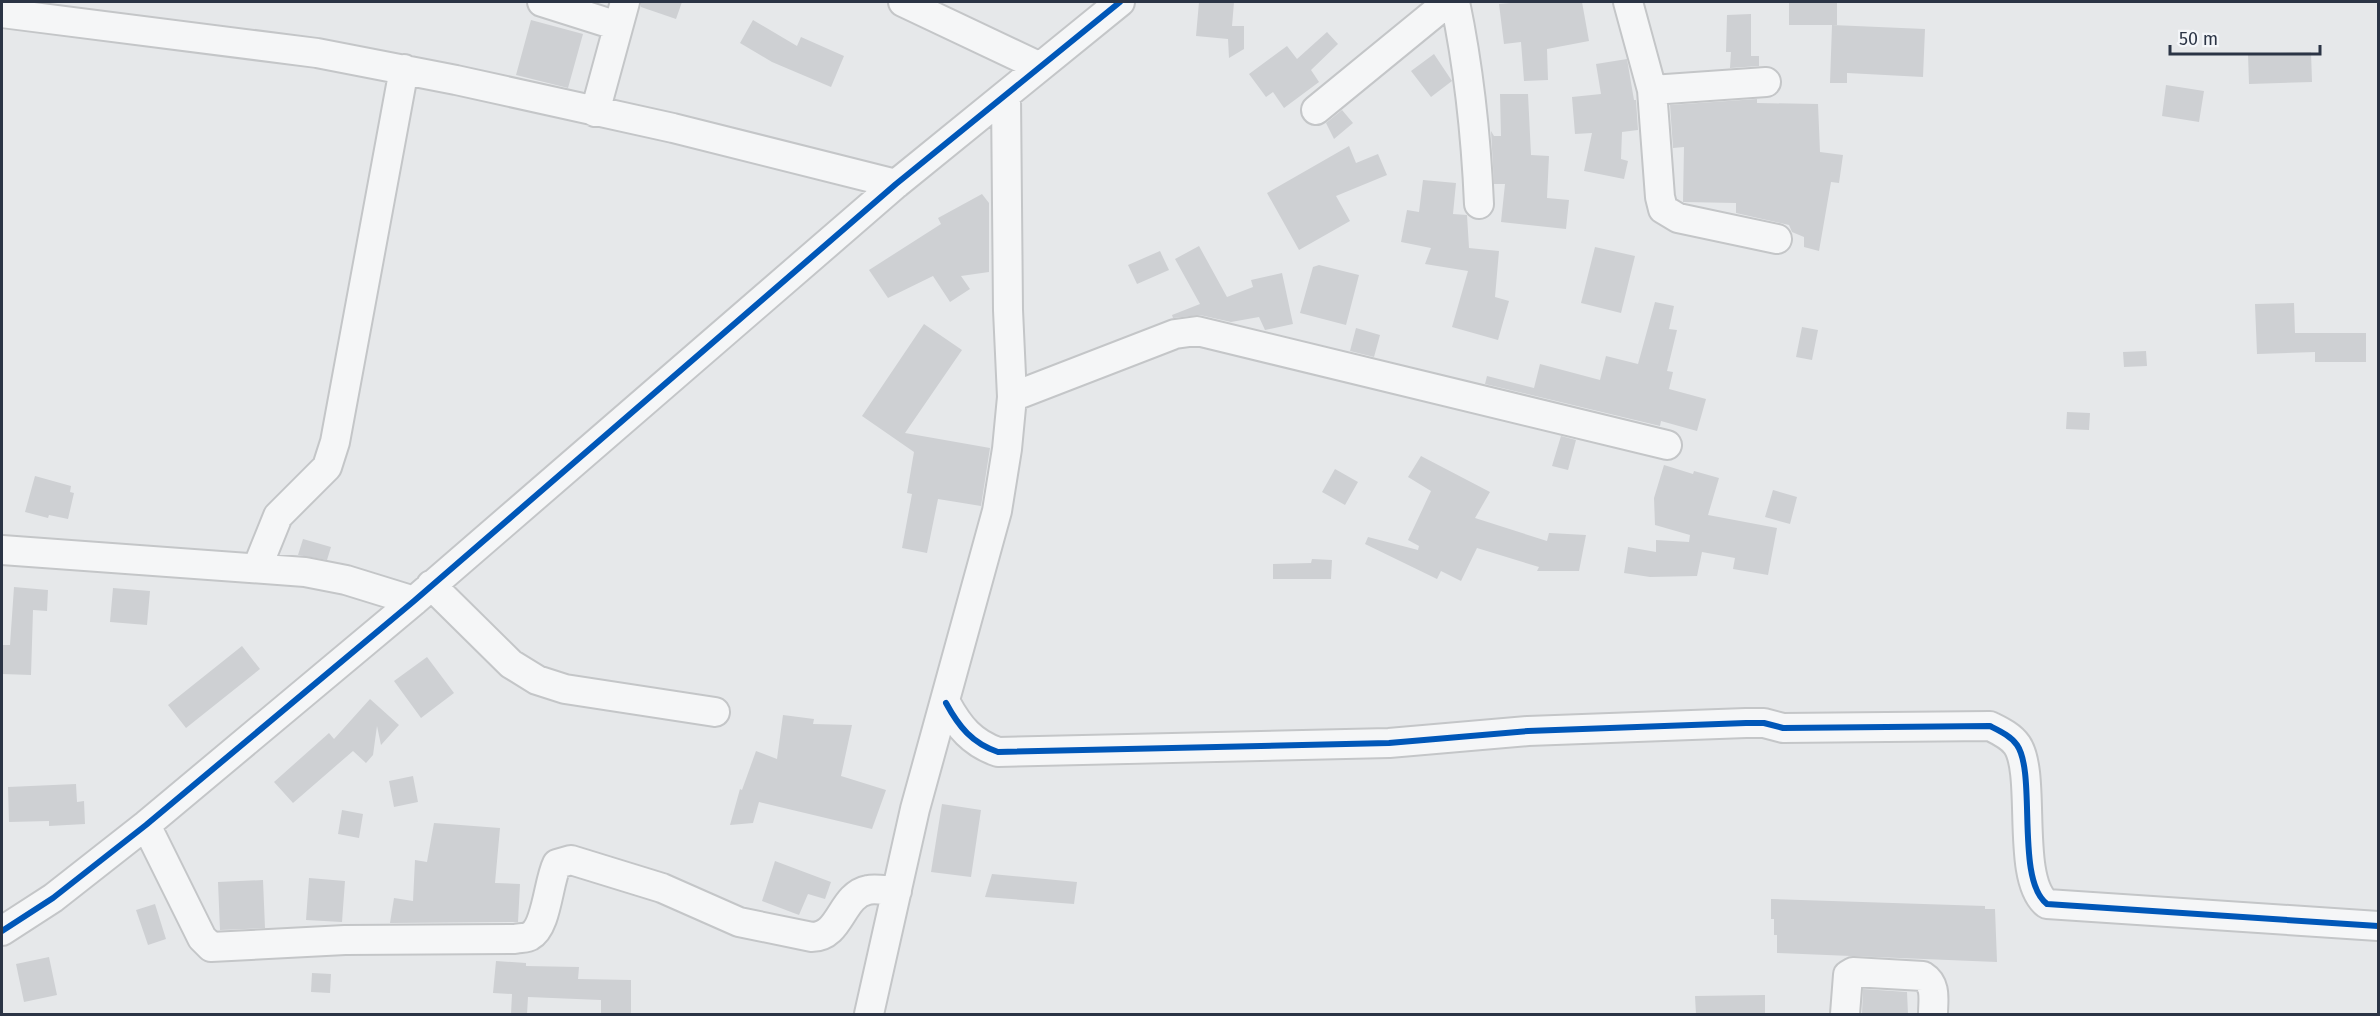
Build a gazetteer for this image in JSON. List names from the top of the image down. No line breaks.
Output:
{"scale_bar":"50 m"}
